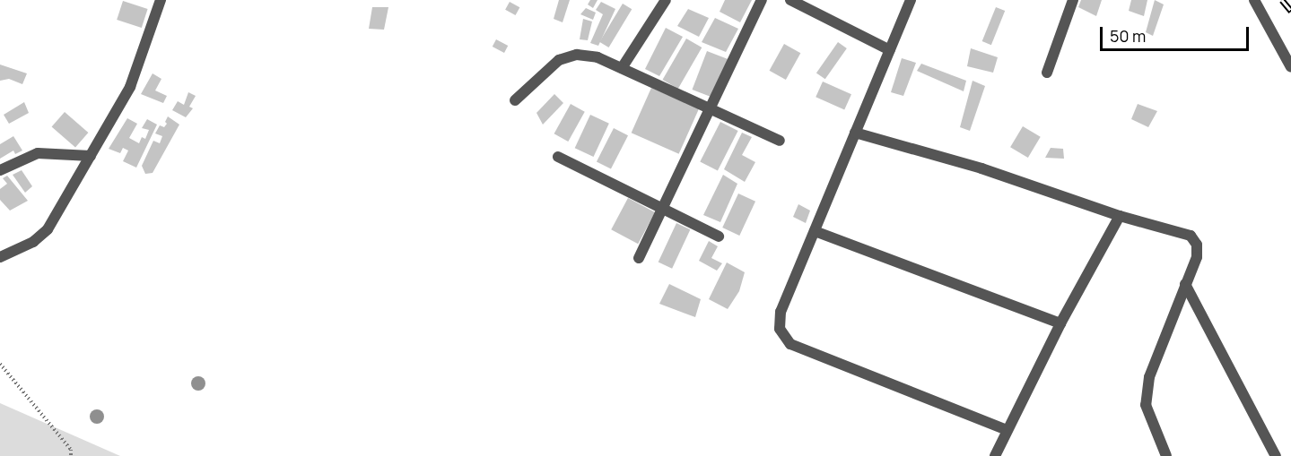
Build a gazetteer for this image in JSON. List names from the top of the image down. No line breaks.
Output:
{"scale_bar":"50 m"}
